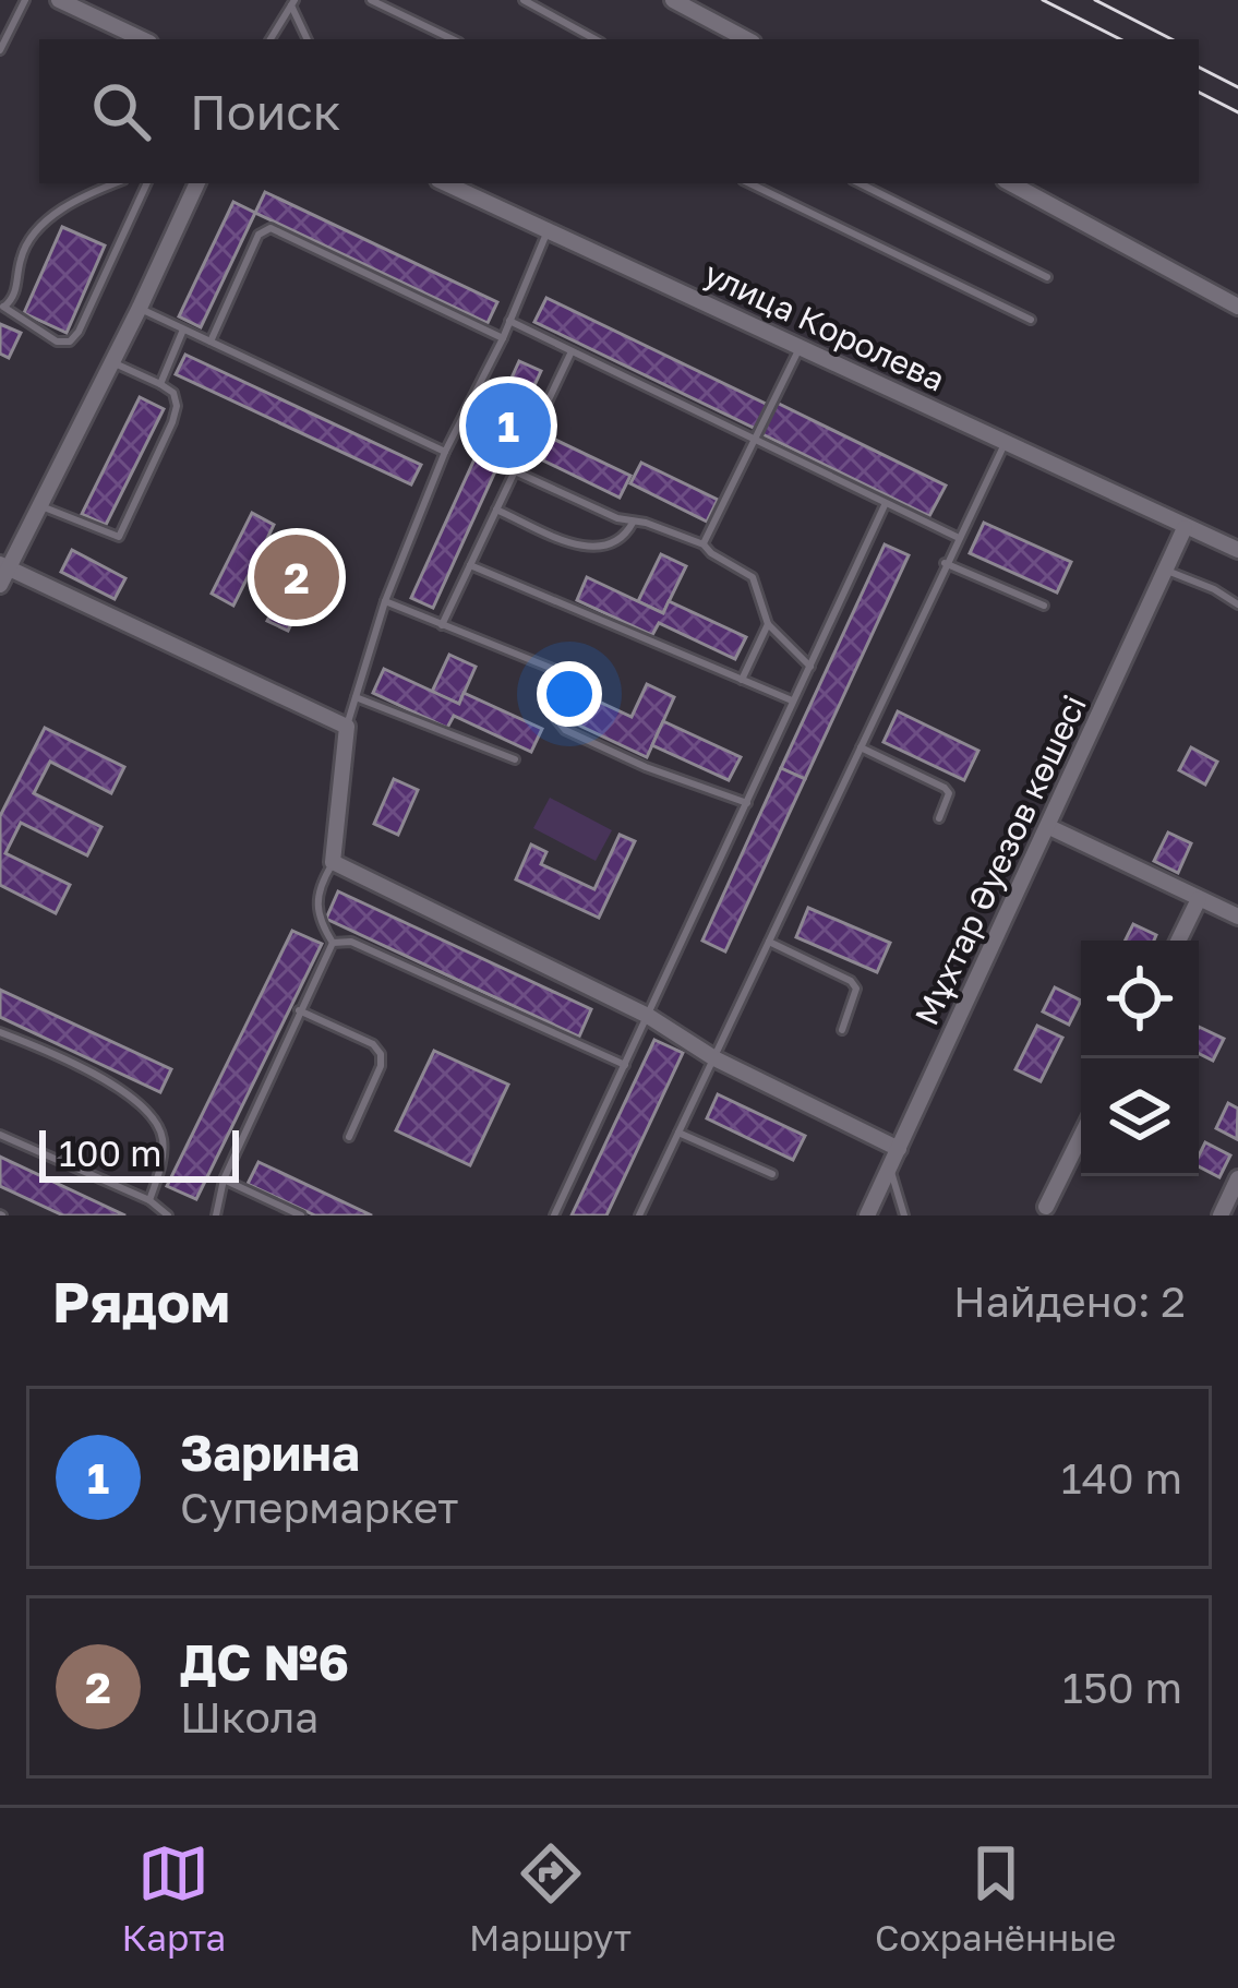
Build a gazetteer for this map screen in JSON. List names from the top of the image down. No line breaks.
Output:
{"streets":{"street":["улица Королева","Мұхтар Әуезов көшесі"]},"crossings":[["улица Королева","Мұхтар Әуезов көшесі"]],"scale_bar":"100 m","page":{"search":"Поиск","pins":["1","2"],"scale":"100 m","heading":["Рядом","Найдено: 2"],"list":[{"mark":"1","name":"Зарина","note":"Супермаркет","value":"140 m"},{"mark":"2","name":"ДС №6","note":"Школа","value":"150 m"}],"nav":["Карта","Маршрут","Сохранённые"]}}
